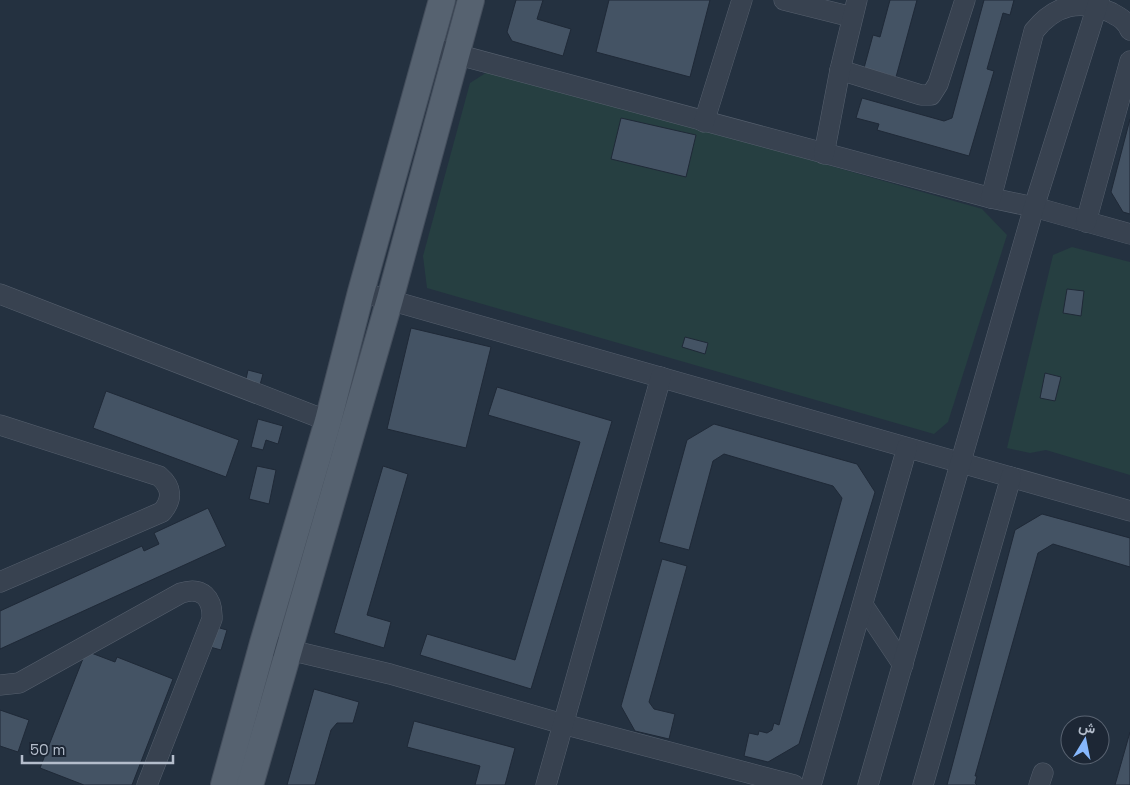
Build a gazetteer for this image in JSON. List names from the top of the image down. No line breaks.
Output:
{"scale_bar":"50 m","north":"top"}
